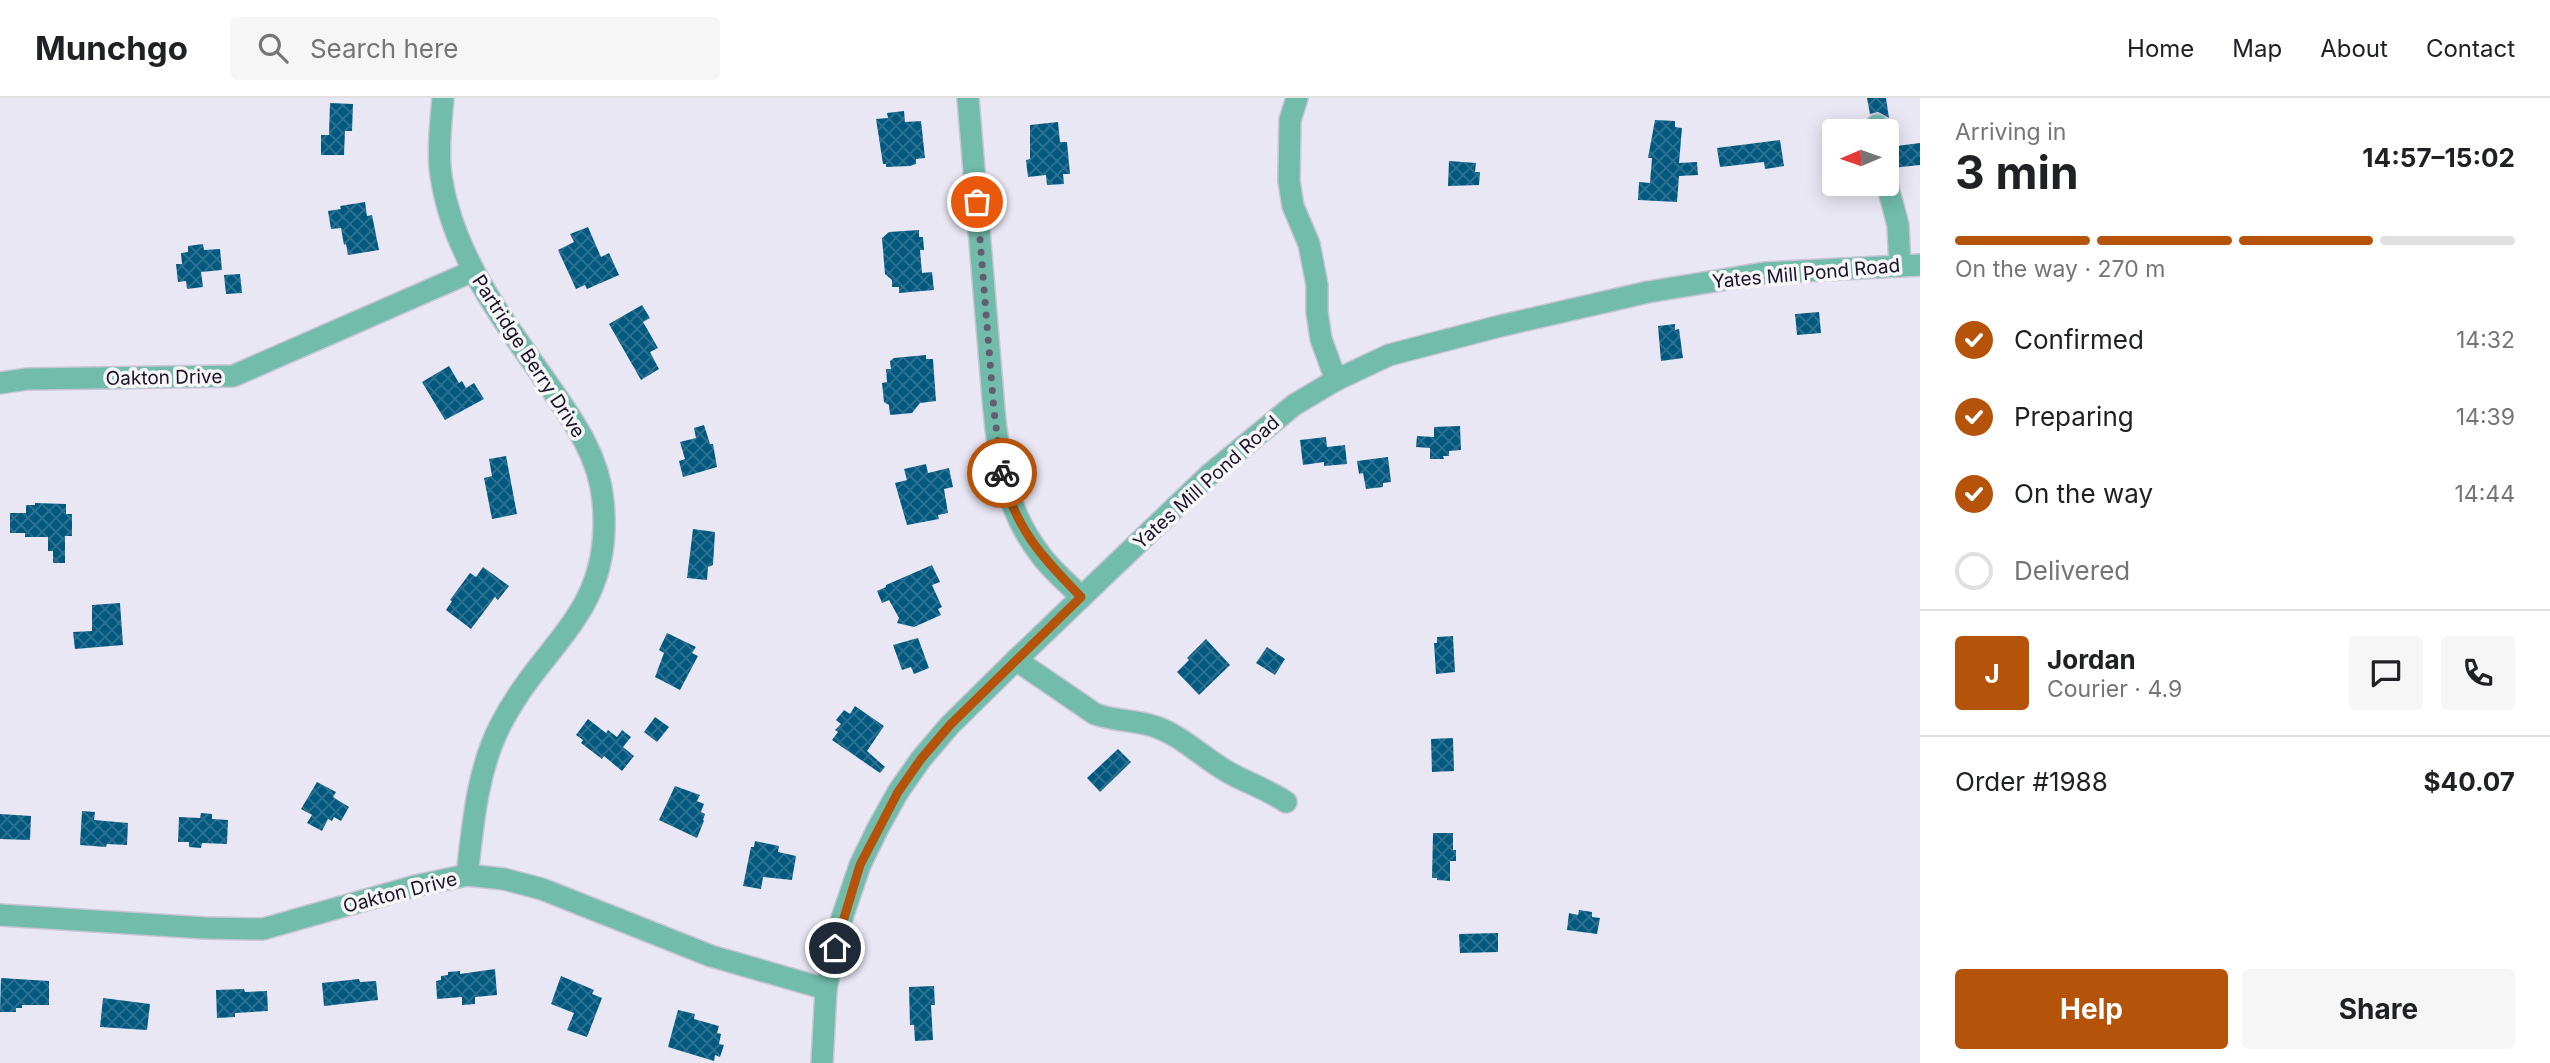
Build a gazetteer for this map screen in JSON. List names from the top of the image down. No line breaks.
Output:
{"streets":{"street":["Yates Mill Pond Road","Partridge Berry Drive","Oakton Drive"]},"crossings":[["Yates Mill Pond Road","Oakton Drive"],["Partridge Berry Drive","Oakton Drive"]],"north":"left","page":{"header":"Munchgo","search":"Search here","nav":["Home","Map","About","Contact"],"heading":["3 min","Arriving in","14:57–15:02"],"panel":["Jordan","Courier · 4.9","Order #1988","$40.07"],"bar":"On the way · 270 m","list":[["Confirmed","14:32"],["Preparing","14:39"],["On the way","14:44"],"Delivered"],"round":"J","buttons":["Help","Share"]}}
